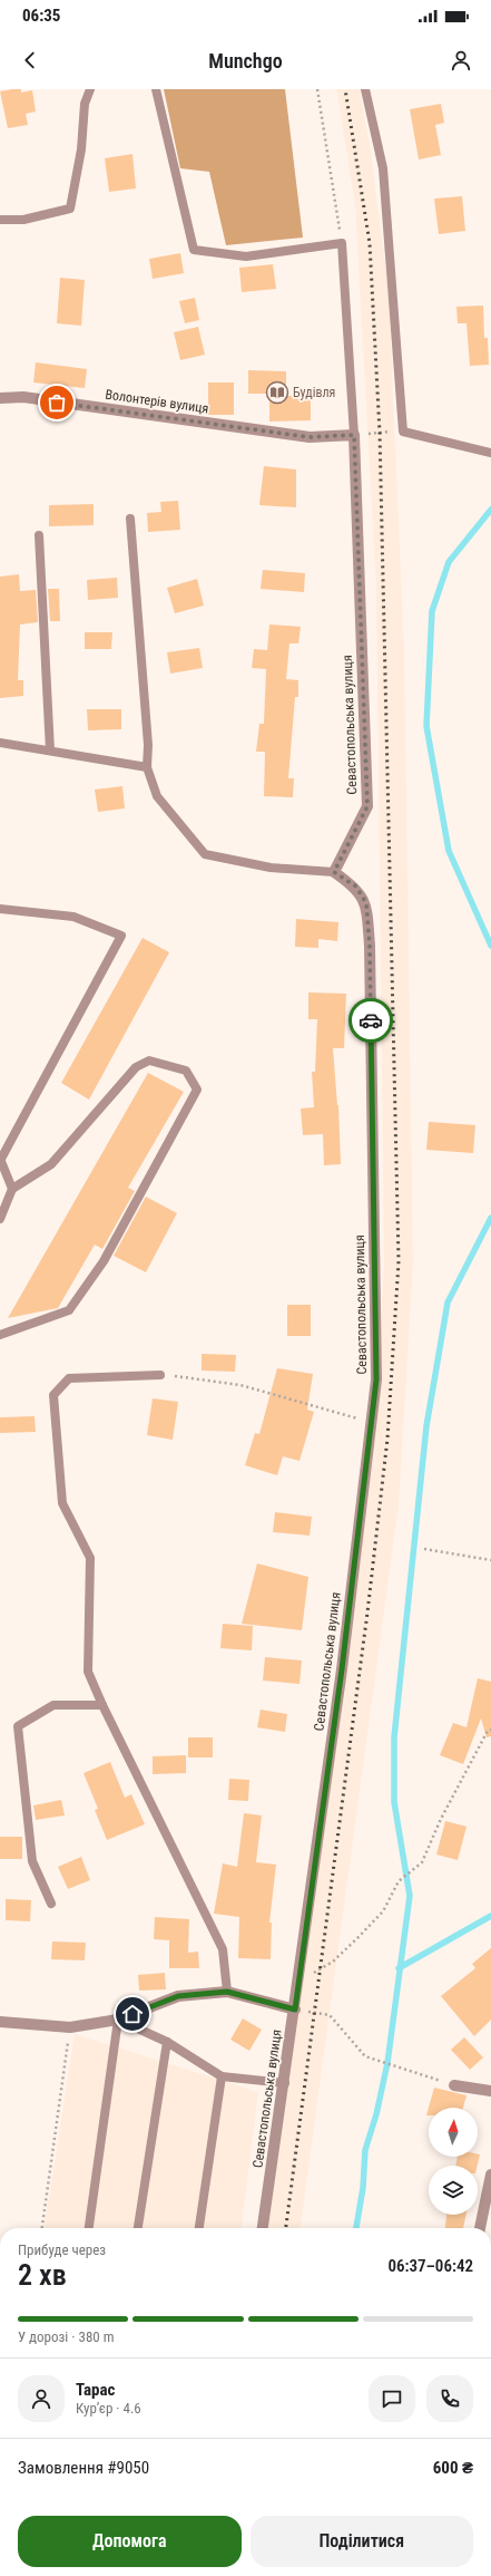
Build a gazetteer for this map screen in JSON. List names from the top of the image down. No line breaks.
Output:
{"streets":{"street":["Волонтерів вулиця","Севастопольська вулиця"]},"crossings":[["Волонтерів вулиця","Севастопольська вулиця"]],"places":{"library":["Будівля"]},"north":"top","page":{"status":"06:35","header":"Munchgo","heading":["2 хв","Прибуде через","06:37–06:42"],"panel":["Тарас","Кур’єр · 4.6","Замовлення #9050","600 ₴"],"bar":"У дорозі · 380 m","buttons":["Допомога","Поділитися"]}}
